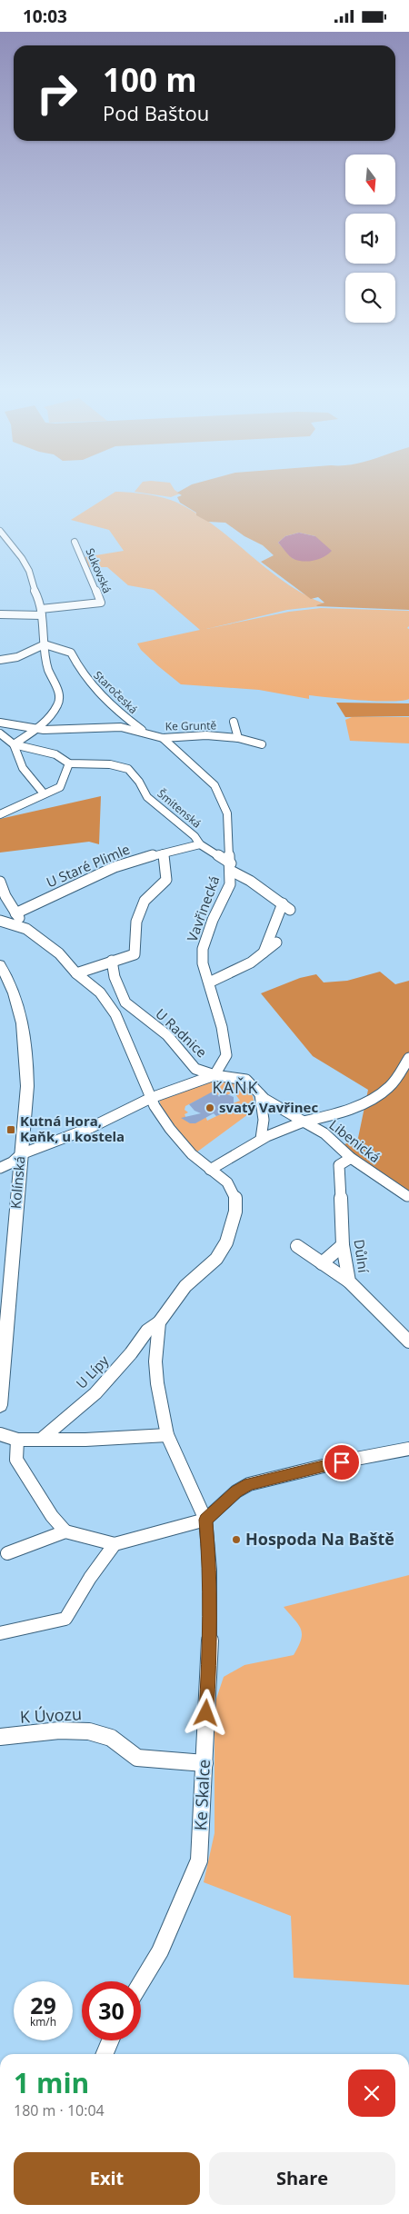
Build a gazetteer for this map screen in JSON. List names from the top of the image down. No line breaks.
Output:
{"streets":{"street":["Sukovská","Staročeská","Ke Gruntě","Šmitenská","U Staré Plimle","Vavřinecká","U Radnice","Libenická","Kolínská","Důlní","U Lípy","K Úvozu","Ke Skalce"]},"crossings":[["Staročeská","Ke Gruntě"],["Ke Gruntě","Vavřinecká"],["Šmitenská","U Staré Plimle"],["Šmitenská","Vavřinecká"],["U Staré Plimle","Vavřinecká"],["Vavřinecká","U Radnice"],["Vavřinecká","Libenická"],["U Radnice","Libenická"],["Libenická","Důlní"],["U Lípy","Ke Skalce"],["K Úvozu","Ke Skalce"]],"districts":["KAŇK"],"places":{"other":["svatý Vavřinec","Hospoda Na Baště"],"transit":["Kutná Hora, Kaňk, u kostela"]},"north":"bottom","page":{"status":"10:03","turn":["100 m","Pod Baštou"],"speed":"29 km/h","limit":"30","heading":["1 min","180 m · 10:04"],"buttons":["Exit","Share"]}}
